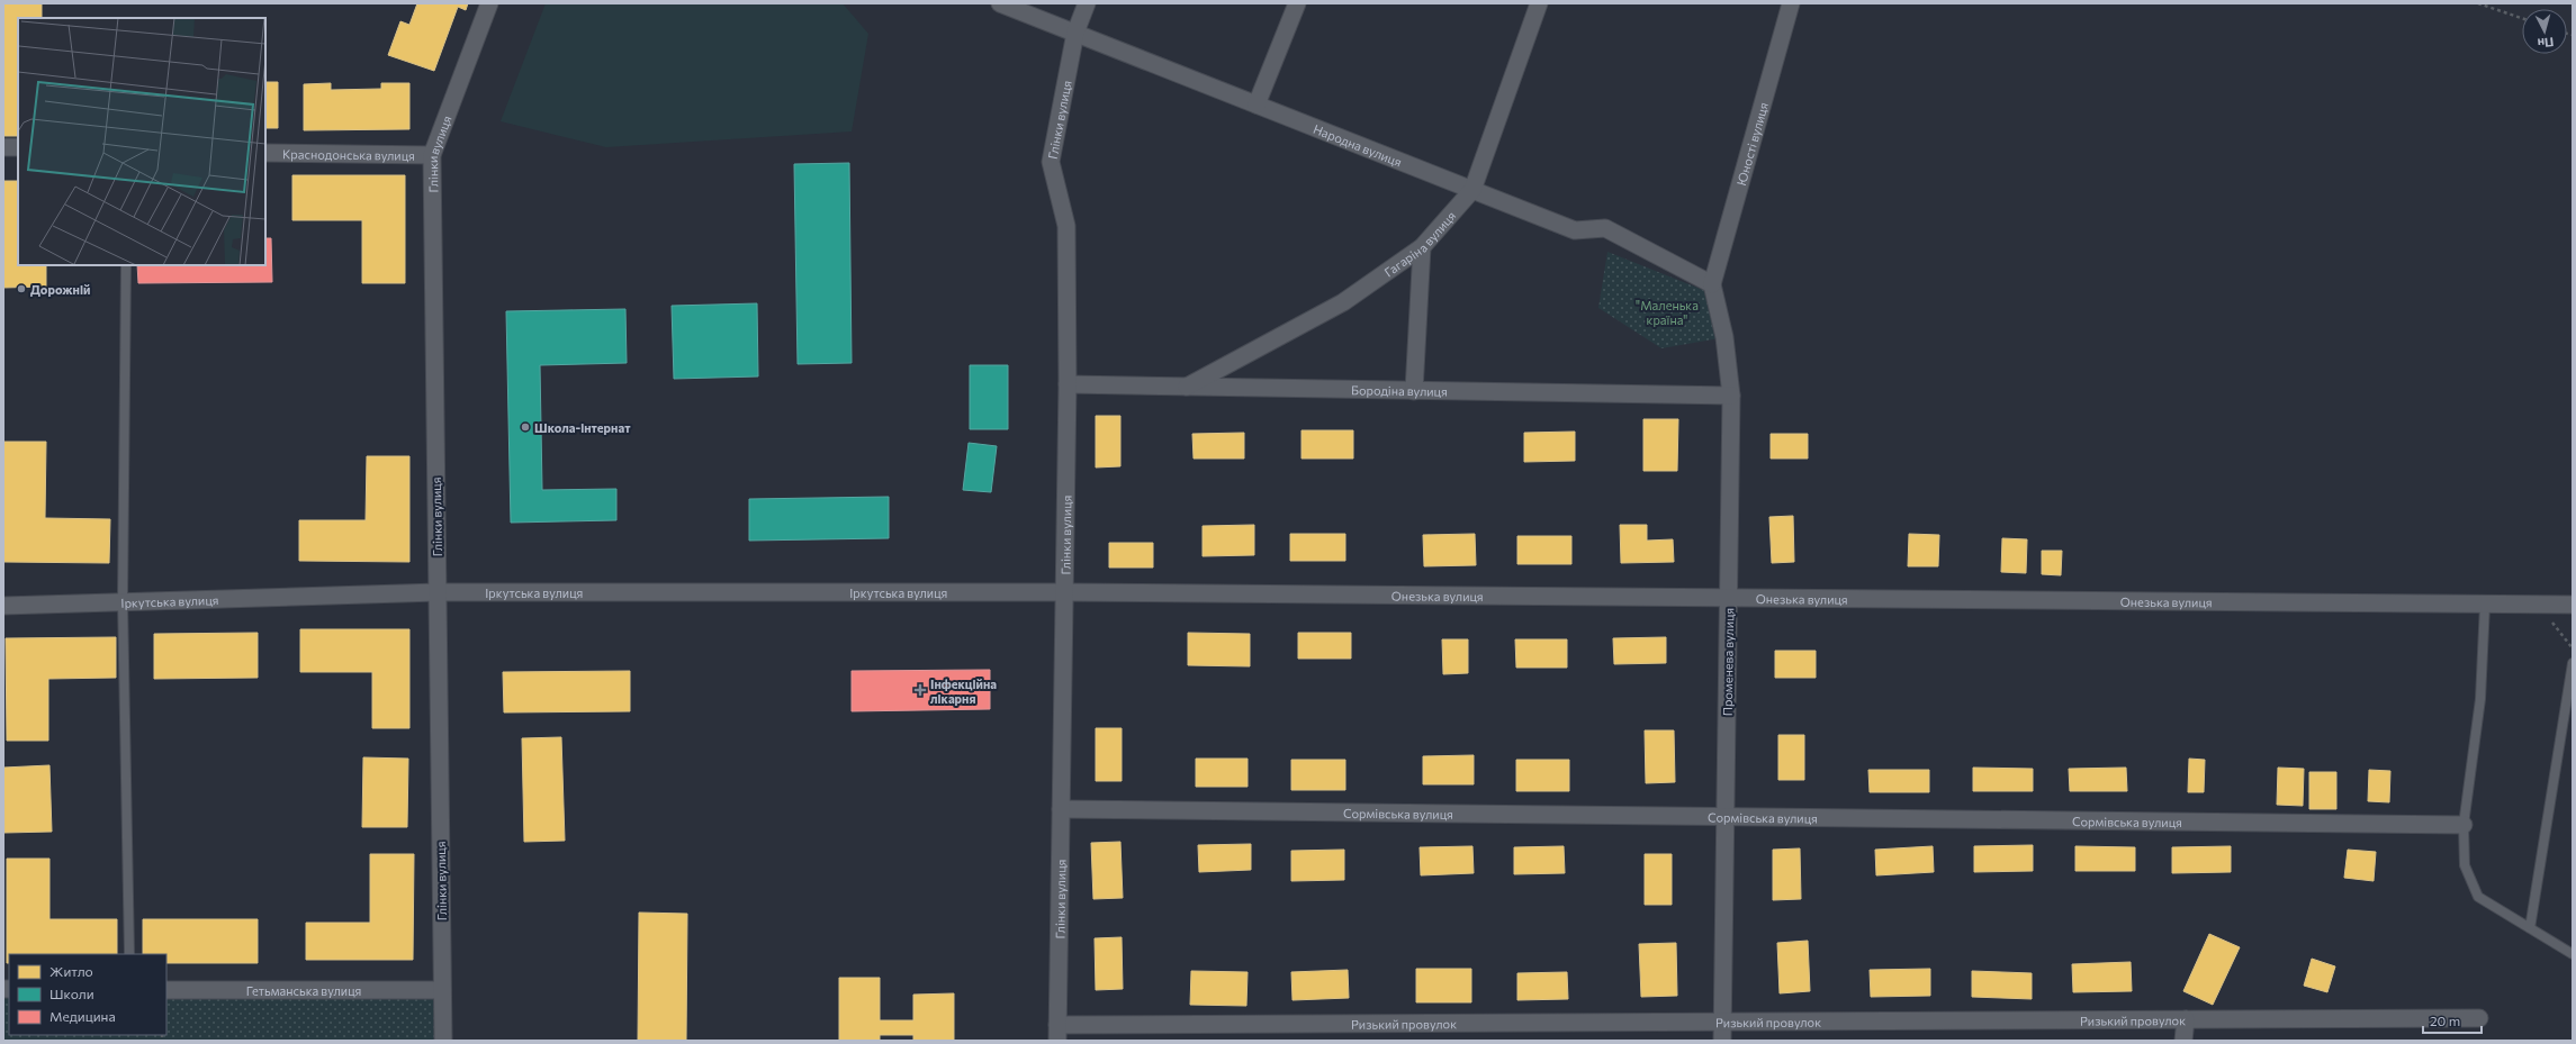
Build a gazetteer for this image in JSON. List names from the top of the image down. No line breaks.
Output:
{"streets":{"street":["Глінки вулиця","Юності вулиця","Народна вулиця","Краснодонська вулиця","Гагаріна вулиця","Бородіна вулиця","Іркутська вулиця","Онезька вулиця","Променева вулиця","Сормівська вулиця","Гетьманська вулиця","Ризький провулок"]},"crossings":[["Глінки вулиця","Народна вулиця"],["Глінки вулиця","Краснодонська вулиця"],["Глінки вулиця","Бородіна вулиця"],["Глінки вулиця","Іркутська вулиця"],["Глінки вулиця","Онезька вулиця"],["Глінки вулиця","Сормівська вулиця"],["Глінки вулиця","Гетьманська вулиця"],["Глінки вулиця","Ризький провулок"],["Юності вулиця","Народна вулиця"],["Юності вулиця","Променева вулиця"],["Народна вулиця","Гагаріна вулиця"],["Народна вулиця","Променева вулиця"],["Гагаріна вулиця","Бородіна вулиця"],["Бородіна вулиця","Променева вулиця"],["Іркутська вулиця","Онезька вулиця"],["Онезька вулиця","Променева вулиця"],["Променева вулиця","Сормівська вулиця"],["Променева вулиця","Ризький провулок"]],"parks":["\"Маленька країна\""],"places":{"other":["Дорожній","Школа-інтернат"],"health":["Інфекційна лікарня"]},"legend":["Житло","Школи","Медицина"],"scale_bar":"20 m","north":"bottom"}
